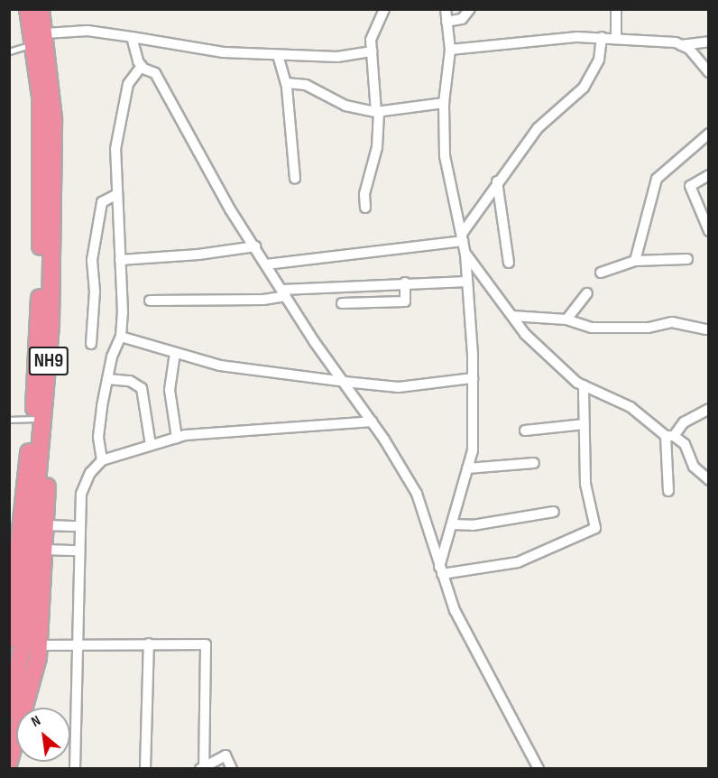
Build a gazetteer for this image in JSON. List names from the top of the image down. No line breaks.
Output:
{"streets":{"highway":["NH9"]},"north":"top left"}
